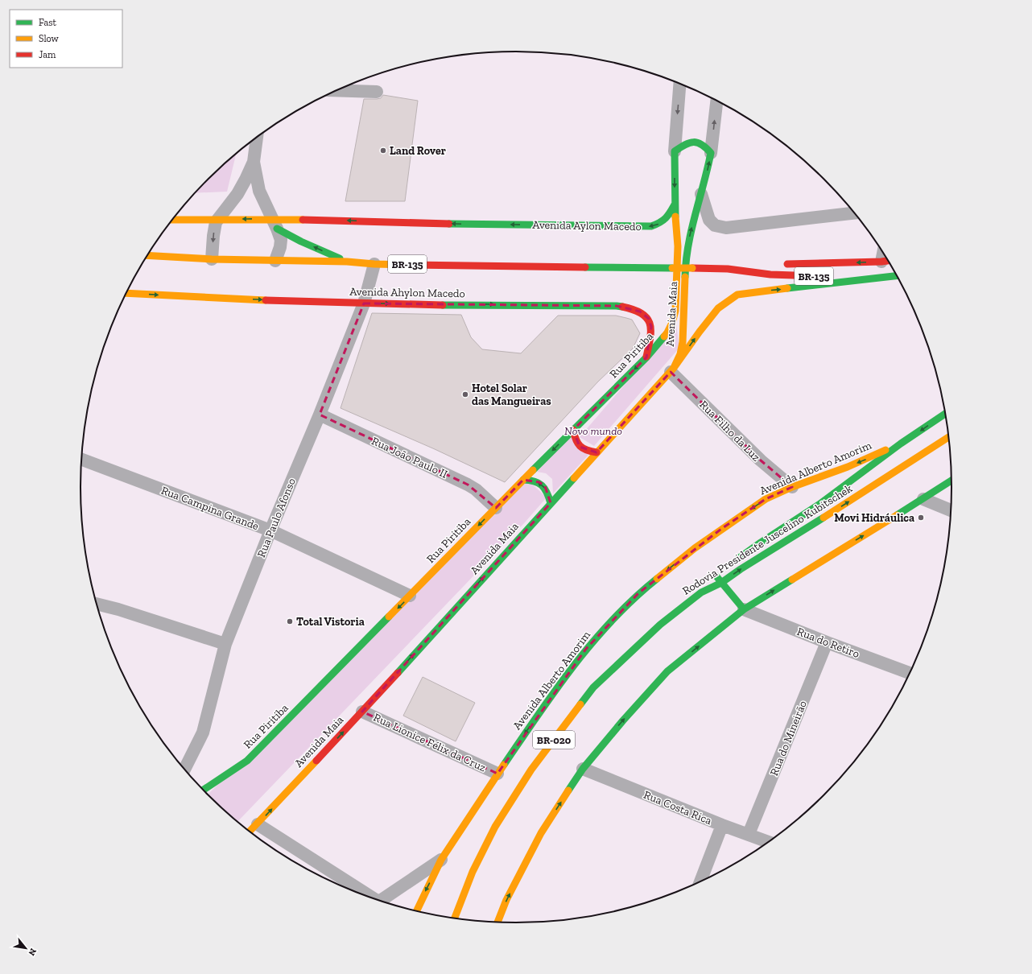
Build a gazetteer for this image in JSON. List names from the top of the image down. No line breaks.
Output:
{"streets":{"main road":["Avenida Aylon Macedo","BR-135","Avenida Ahylon Macedo","Avenida Maia","Rua Piritiba","Avenida Alberto Amorim","Rodovia Presidente Juscelino Kubitschek","BR-020"],"street":["Rua Filho da Luz","Rua João Paulo II","Rua Campina Grande","Rua Paulo Afonso","Rua do Retiro","Rua do Mineirão","Rua Lionice Félix da Cruz","Rua Costa Rica"]},"crossings":[["Avenida Aylon Macedo","Rua Piritiba"],["BR-135","Rua Paulo Afonso"],["Avenida Ahylon Macedo","Rua Piritiba"],["Avenida Ahylon Macedo","Rua Paulo Afonso"],["Avenida Maia","Rua Filho da Luz"],["Avenida Maia","Rua Lionice Félix da Cruz"],["Rua Piritiba","Rua João Paulo II"],["Rua Piritiba","Rua Campina Grande"],["Rua Filho da Luz","Avenida Alberto Amorim"],["Rua João Paulo II","Rua Paulo Afonso"],["Avenida Alberto Amorim","Rua Lionice Félix da Cruz"],["Rua Campina Grande","Rua Paulo Afonso"],["Rua do Retiro","Rua do Mineirão"],["Rua do Mineirão","Rua Costa Rica"]],"one_way":["Avenida Maia","Rua Piritiba"],"parks":["Novo mundo"],"places":["Land Rover","Hotel Solar das Mangueiras","Movi Hidráulica","Total Vistoria"],"legend":["Fast","Slow","Jam"],"north":"bottom right"}
